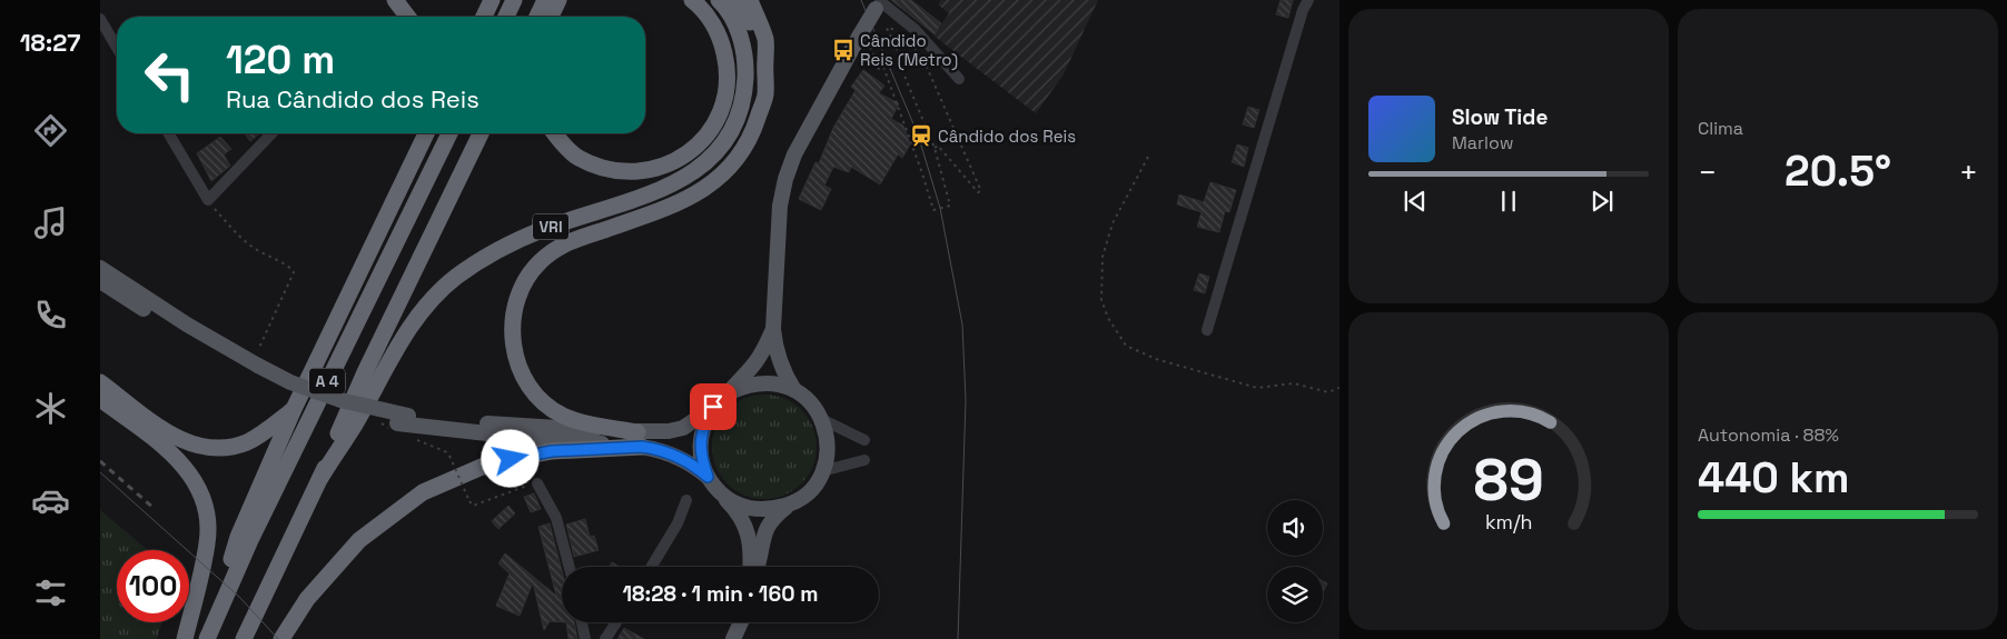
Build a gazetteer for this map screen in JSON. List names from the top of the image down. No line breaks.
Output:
{"streets":{"highway":["VRI","A 4"]},"crossings":[["VRI","A 4"]],"places":{"bus stop":["Cândido Reis (Metro)"],"station":["Cândido dos Reis"]},"page":{"tabs":"18:27","tile":["Clima",["Autonomia · 88%","440 km"]],"turn":["120 m","Rua Cândido dos Reis"],"song":["Slow Tide","Marlow"],"heat":["−","20.5°","+"],"limit":"100","trip":"18:28 · 1 min · 160 m","gauge":["89","km/h"]}}
